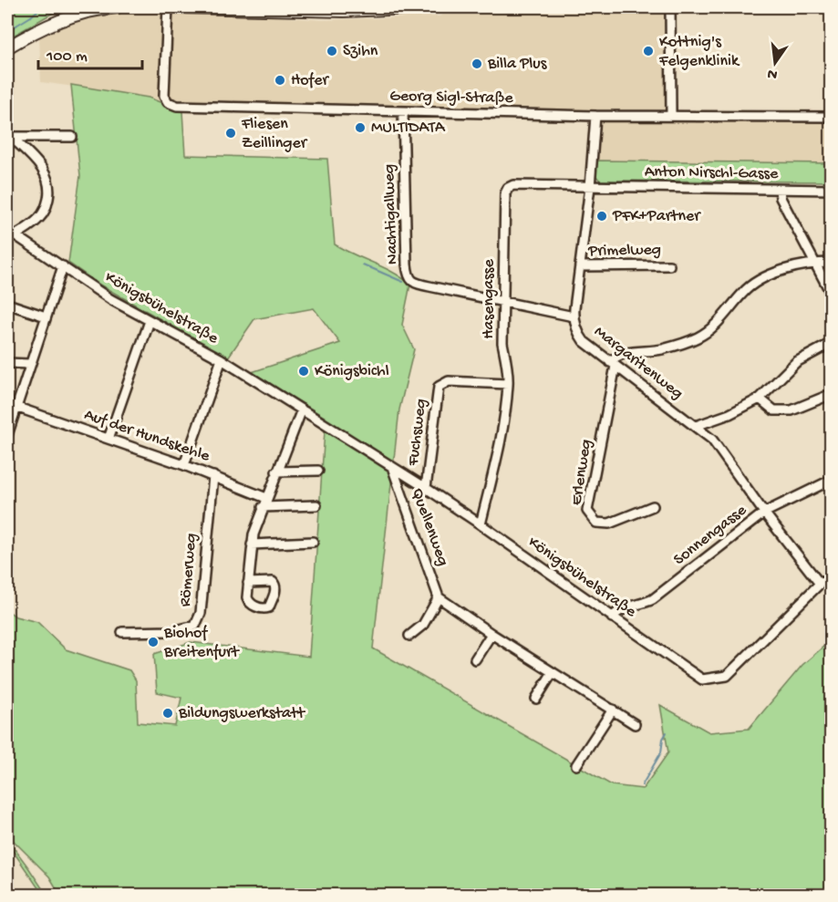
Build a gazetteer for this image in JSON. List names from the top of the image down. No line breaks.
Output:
{"streets":{"street":["Georg Sigl-Straße","Anton Nirschl-Gasse","Nachtigallweg","Primelweg","Hasengasse","Königsbühelstraße","Margaritenweg","Fuchsweg","Auf der Hundskehle","Erlenweg","Quellenweg","Sonnengasse","Römerweg"]},"crossings":[["Georg Sigl-Straße","Nachtigallweg"],["Anton Nirschl-Gasse","Hasengasse"],["Nachtigallweg","Hasengasse"],["Nachtigallweg","Margaritenweg"],["Hasengasse","Königsbühelstraße"],["Hasengasse","Fuchsweg"],["Königsbühelstraße","Margaritenweg"],["Königsbühelstraße","Fuchsweg"],["Königsbühelstraße","Quellenweg"],["Königsbühelstraße","Sonnengasse"],["Margaritenweg","Erlenweg"],["Margaritenweg","Sonnengasse"],["Auf der Hundskehle","Römerweg"]],"places":["Szihn","Kottnig's Felgenklinik","Billa Plus","Hofer","MULTIDATA","Fliesen Zeillinger","PFK+Partner","Königsbichl","Biohof Breitenfurt","Bildungswerkstatt"],"scale_bar":"100 m","north":"bottom"}
